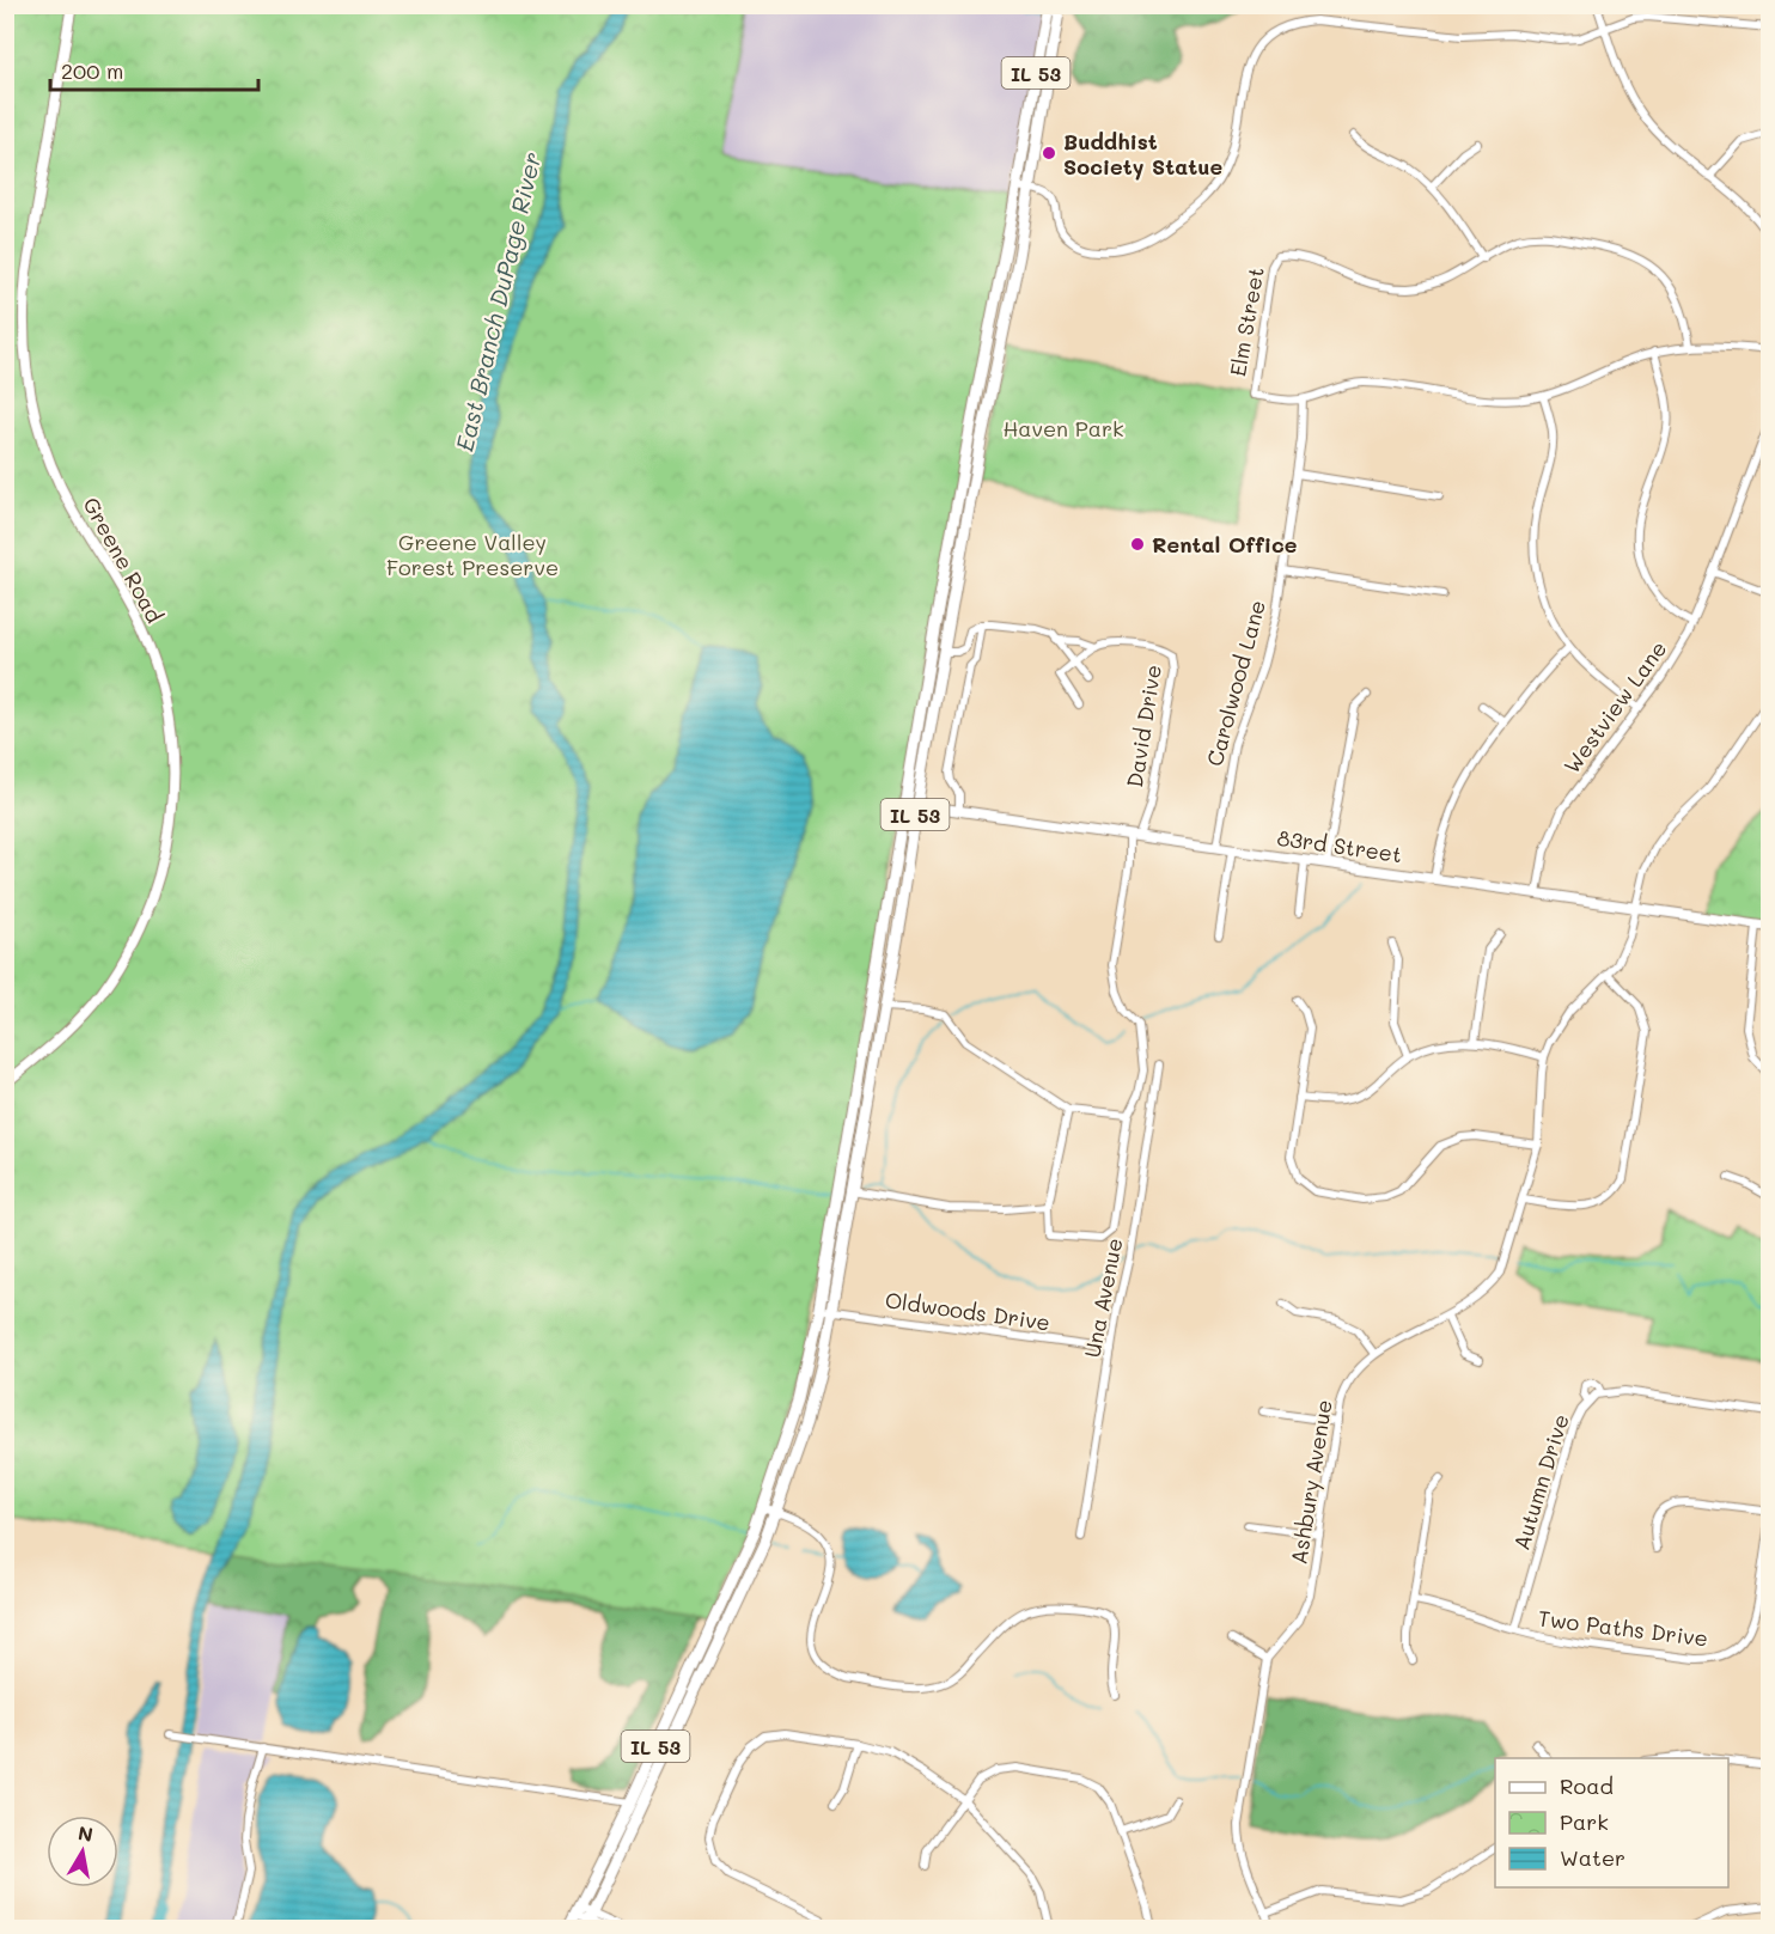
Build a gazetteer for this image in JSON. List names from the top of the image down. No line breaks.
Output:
{"streets":{"main road":["IL 53"],"street":["Elm Street","Greene Road","Carolwood Lane","Westview Lane","David Drive","83rd Street","Una Avenue","Oldwoods Drive","Ashbury Avenue","Autumn Drive","Two Paths Drive"]},"crossings":[["IL 53","83rd Street"],["IL 53","Oldwoods Drive"],["Elm Street","Carolwood Lane"],["Carolwood Lane","83rd Street"],["Westview Lane","83rd Street"],["David Drive","83rd Street"],["83rd Street","Ashbury Avenue"],["Una Avenue","Oldwoods Drive"],["Autumn Drive","Two Paths Drive"]],"water":["East Branch DuPage River"],"parks":["Haven Park","Greene Valley Forest Preserve"],"places":["Buddhist Society Statue","Rental Office"],"legend":["Road","Park","Water"],"scale_bar":"200 m","north":"top"}
